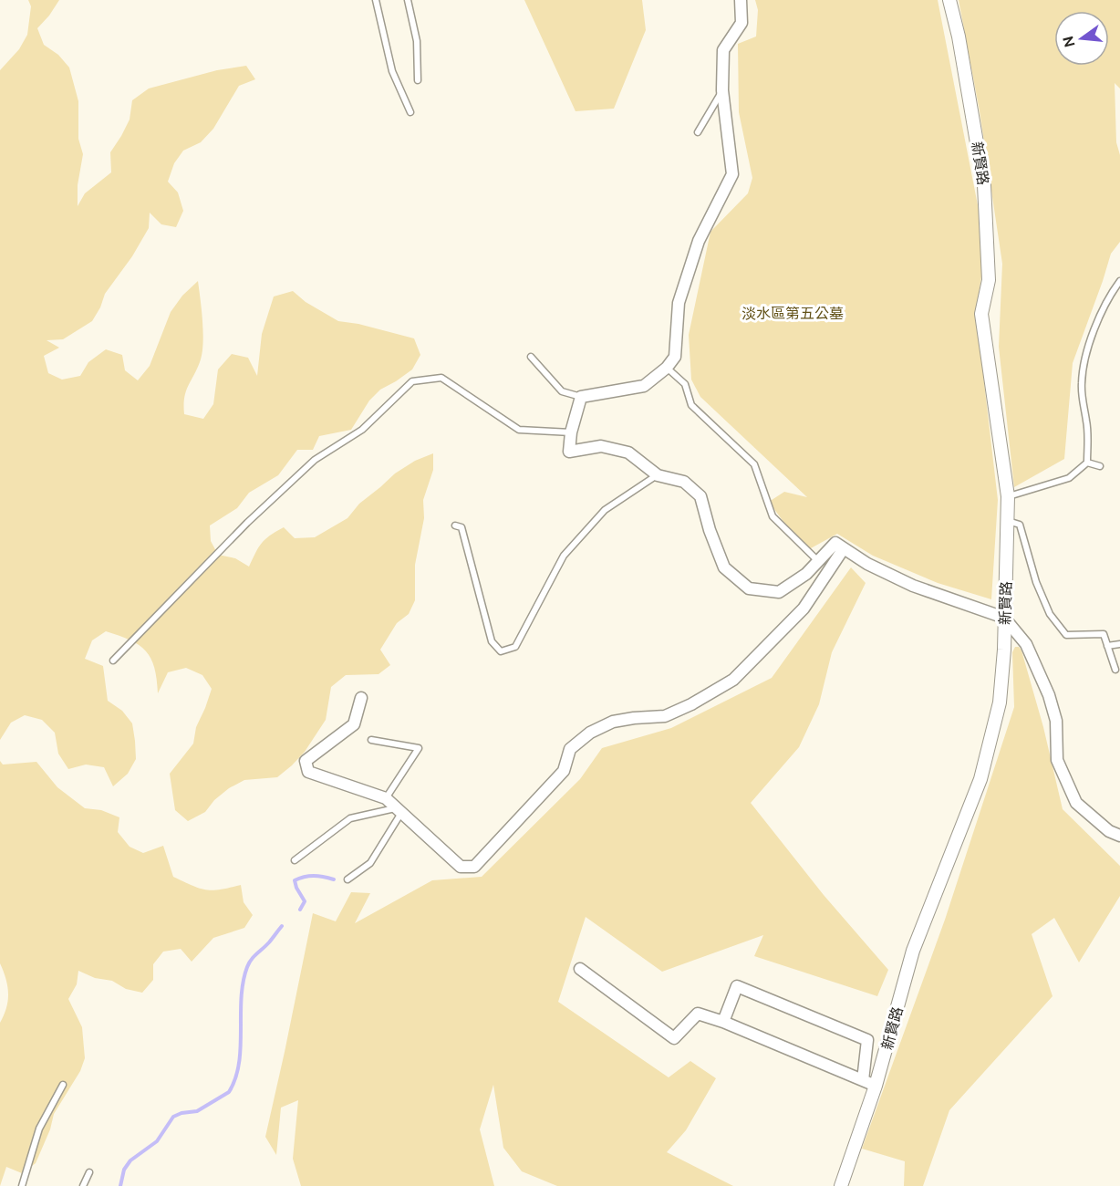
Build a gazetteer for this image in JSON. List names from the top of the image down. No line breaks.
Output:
{"streets":{"street":["新賢路"]},"parks":["淡水區第五公墓"],"north":"left"}
